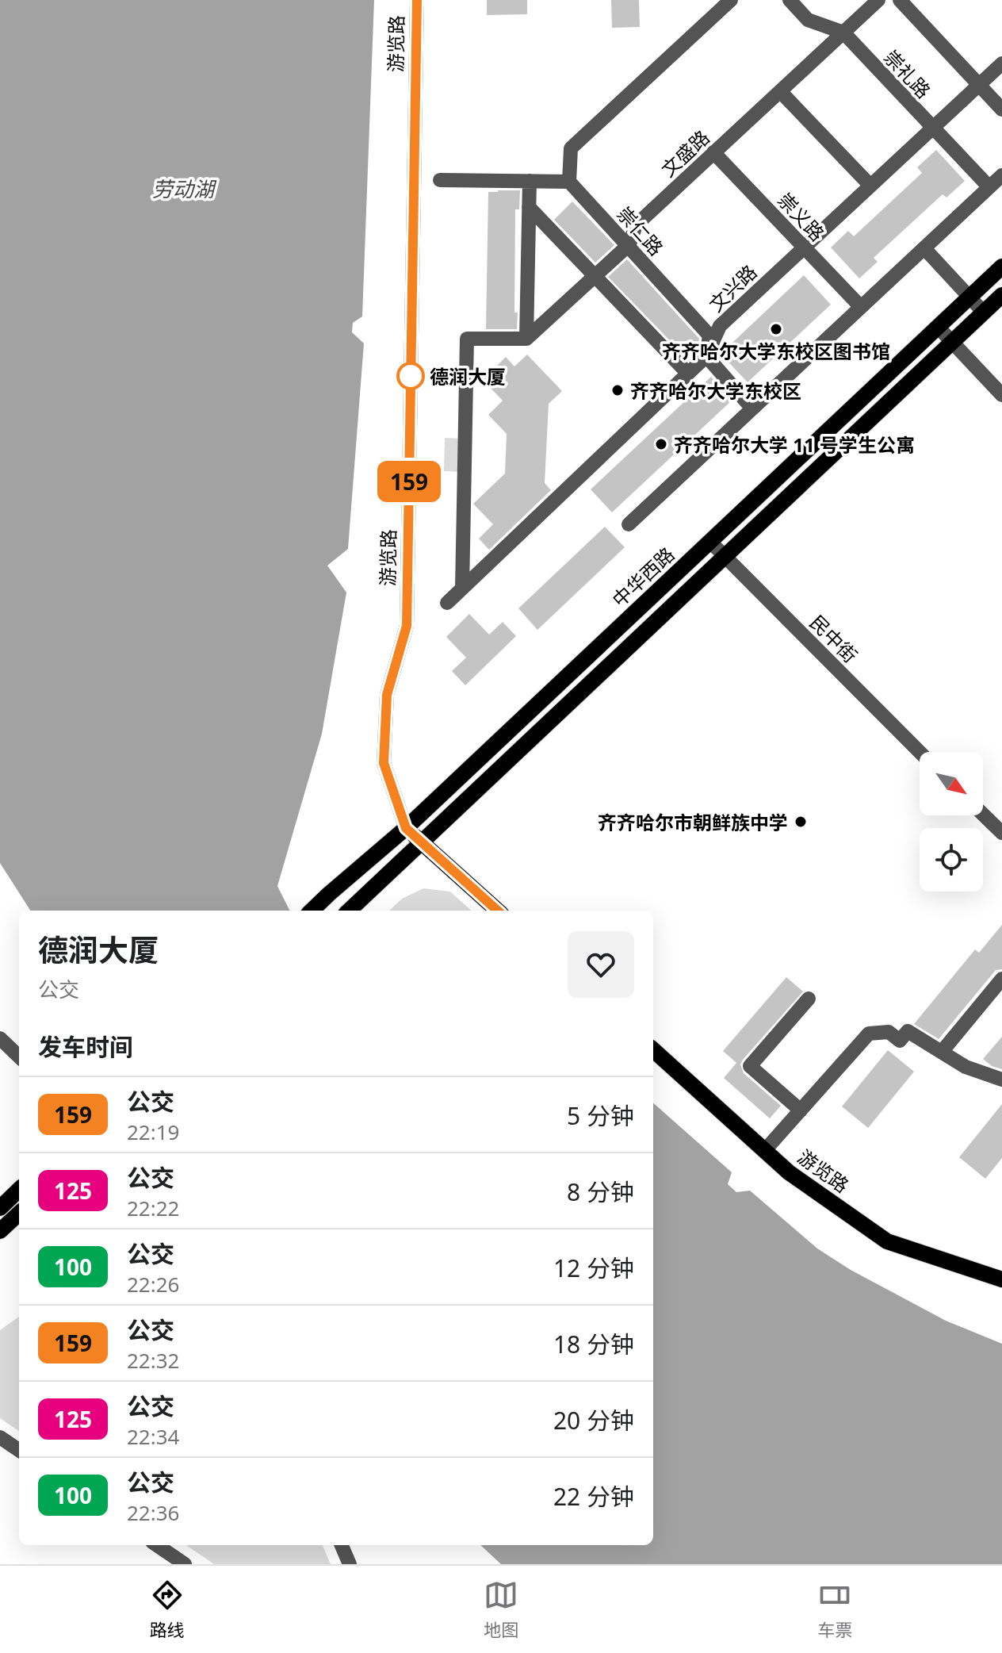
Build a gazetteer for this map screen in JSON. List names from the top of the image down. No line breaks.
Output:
{"streets":{"main road":["游览路","中华西路"],"street":["崇礼路","文盛路","崇义路","崇仁路","文兴路","民中街"]},"crossings":[["游览路","中华西路"],["崇礼路","文盛路"],["崇礼路","文兴路"],["文盛路","崇义路"],["文盛路","崇仁路"],["崇义路","文兴路"],["崇仁路","文兴路"],["中华西路","民中街"]],"water":["劳动湖"],"places":["齐齐哈尔大学东校区图书馆","德润大厦","齐齐哈尔大学东校区","齐齐哈尔大学 11 号学生公寓","齐齐哈尔市朝鲜族中学"],"lines":["bus line 159"],"north":"bottom right","page":{"on_map":"159","heading":[["德润大厦","公交"],"发车时间"],"list":[{"mark":"159","name":"公交","note":"22:19","value":"5 分钟"},{"mark":"125","name":"公交","note":"22:22","value":"8 分钟"},{"mark":"100","name":"公交","note":"22:26","value":"12 分钟"},{"mark":"159","name":"公交","note":"22:32","value":"18 分钟"},{"mark":"125","name":"公交","note":"22:34","value":"20 分钟"},{"mark":"100","name":"公交","note":"22:36","value":"22 分钟"}],"tabs":["路线","地图","车票"]}}
